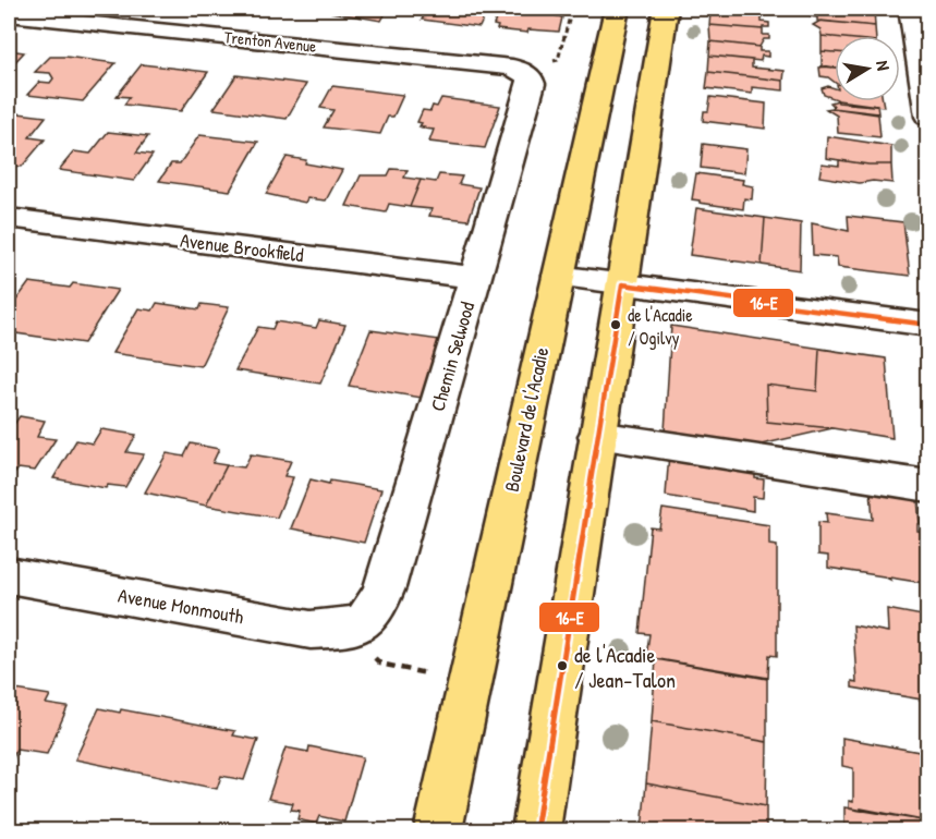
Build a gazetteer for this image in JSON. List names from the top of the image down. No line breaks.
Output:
{"streets":{"main road":["Boulevard de l'Acadie"],"street":["Trenton Avenue","Avenue Brookfield","Chemin Selwood","Avenue Monmouth"]},"crossings":[["Trenton Avenue","Chemin Selwood"],["Avenue Brookfield","Chemin Selwood"],["Chemin Selwood","Avenue Monmouth"]],"places":["de l'Acadie / Ogilvy","de l'Acadie / Jean-Talon"],"lines":["transit line 16-E"],"north":"right"}
